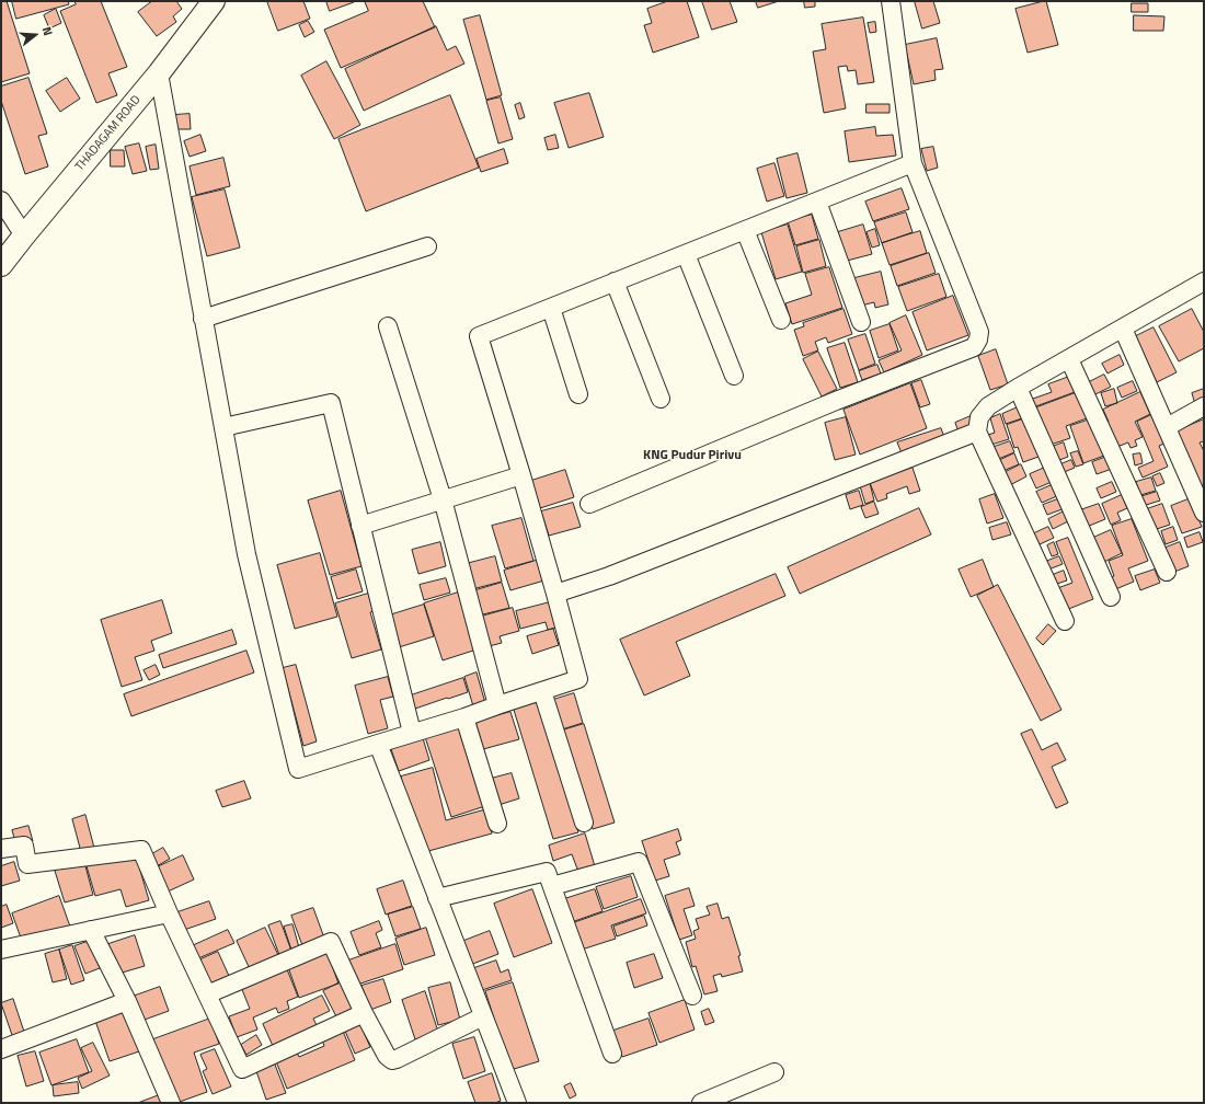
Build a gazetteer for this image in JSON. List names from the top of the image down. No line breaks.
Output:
{"streets":{"main road":["THADAGAM ROAD"]},"districts":["KNG Pudur Pirivu"],"north":"right"}
